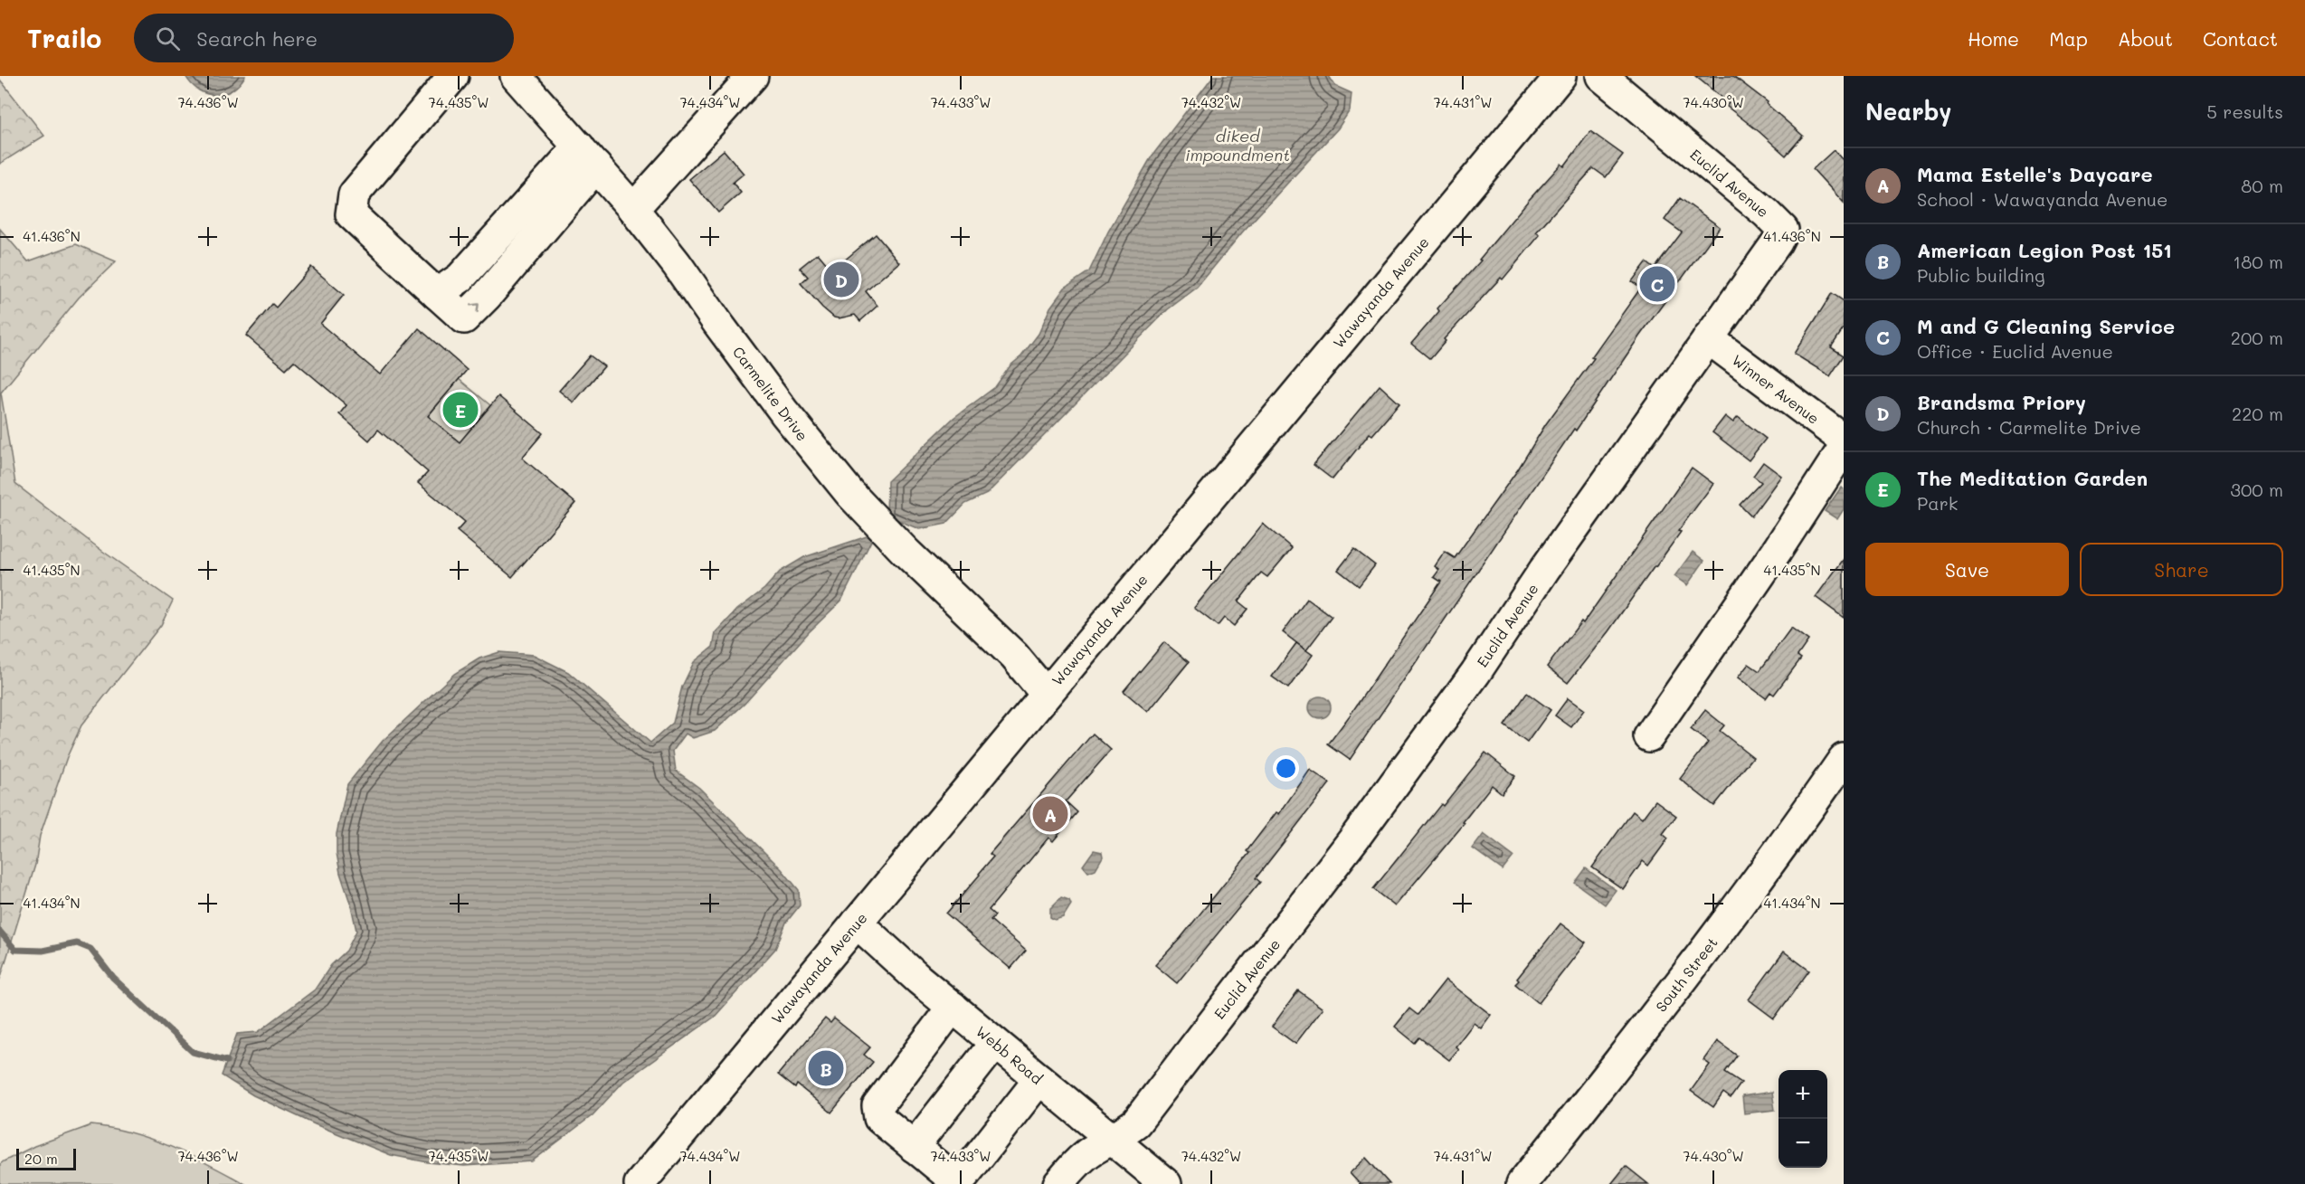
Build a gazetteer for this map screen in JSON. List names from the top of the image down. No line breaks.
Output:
{"streets":{"street":["Euclid Avenue","Wawayanda Avenue","Winner Avenue","Carmelite Drive","South Street","Webb Road"]},"crossings":[["Euclid Avenue","Winner Avenue"],["Euclid Avenue","Webb Road"],["Wawayanda Avenue","Carmelite Drive"],["Wawayanda Avenue","Webb Road"]],"water":["diked impoundment"],"scale_bar":"20 m","page":{"header":"Trailo","search":"Search here","nav":["Home","Map","About","Contact"],"heading":["Nearby","5 results"],"list":[{"mark":"A","name":"Mama Estelle's Daycare","note":"School · Wawayanda Avenue","value":"80 m"},{"mark":"B","name":"American Legion Post 151","note":"Public building","value":"180 m"},{"mark":"C","name":"M and G Cleaning Service","note":"Office · Euclid Avenue","value":"200 m"},{"mark":"D","name":"Brandsma Priory","note":"Church · Carmelite Drive","value":"220 m"},{"mark":"E","name":"The Meditation Garden","note":"Park","value":"300 m"}],"pins":["D","C","E","A","B"],"buttons":["Save","Share"],"map_buttons":["+","−"],"scale":"20 m"},"coordinates":["74.436°W","74.435°W","74.434°W","74.433°W","74.432°W","74.431°W","74.430°W","41.436°N","41.435°N","41.434°N"]}
